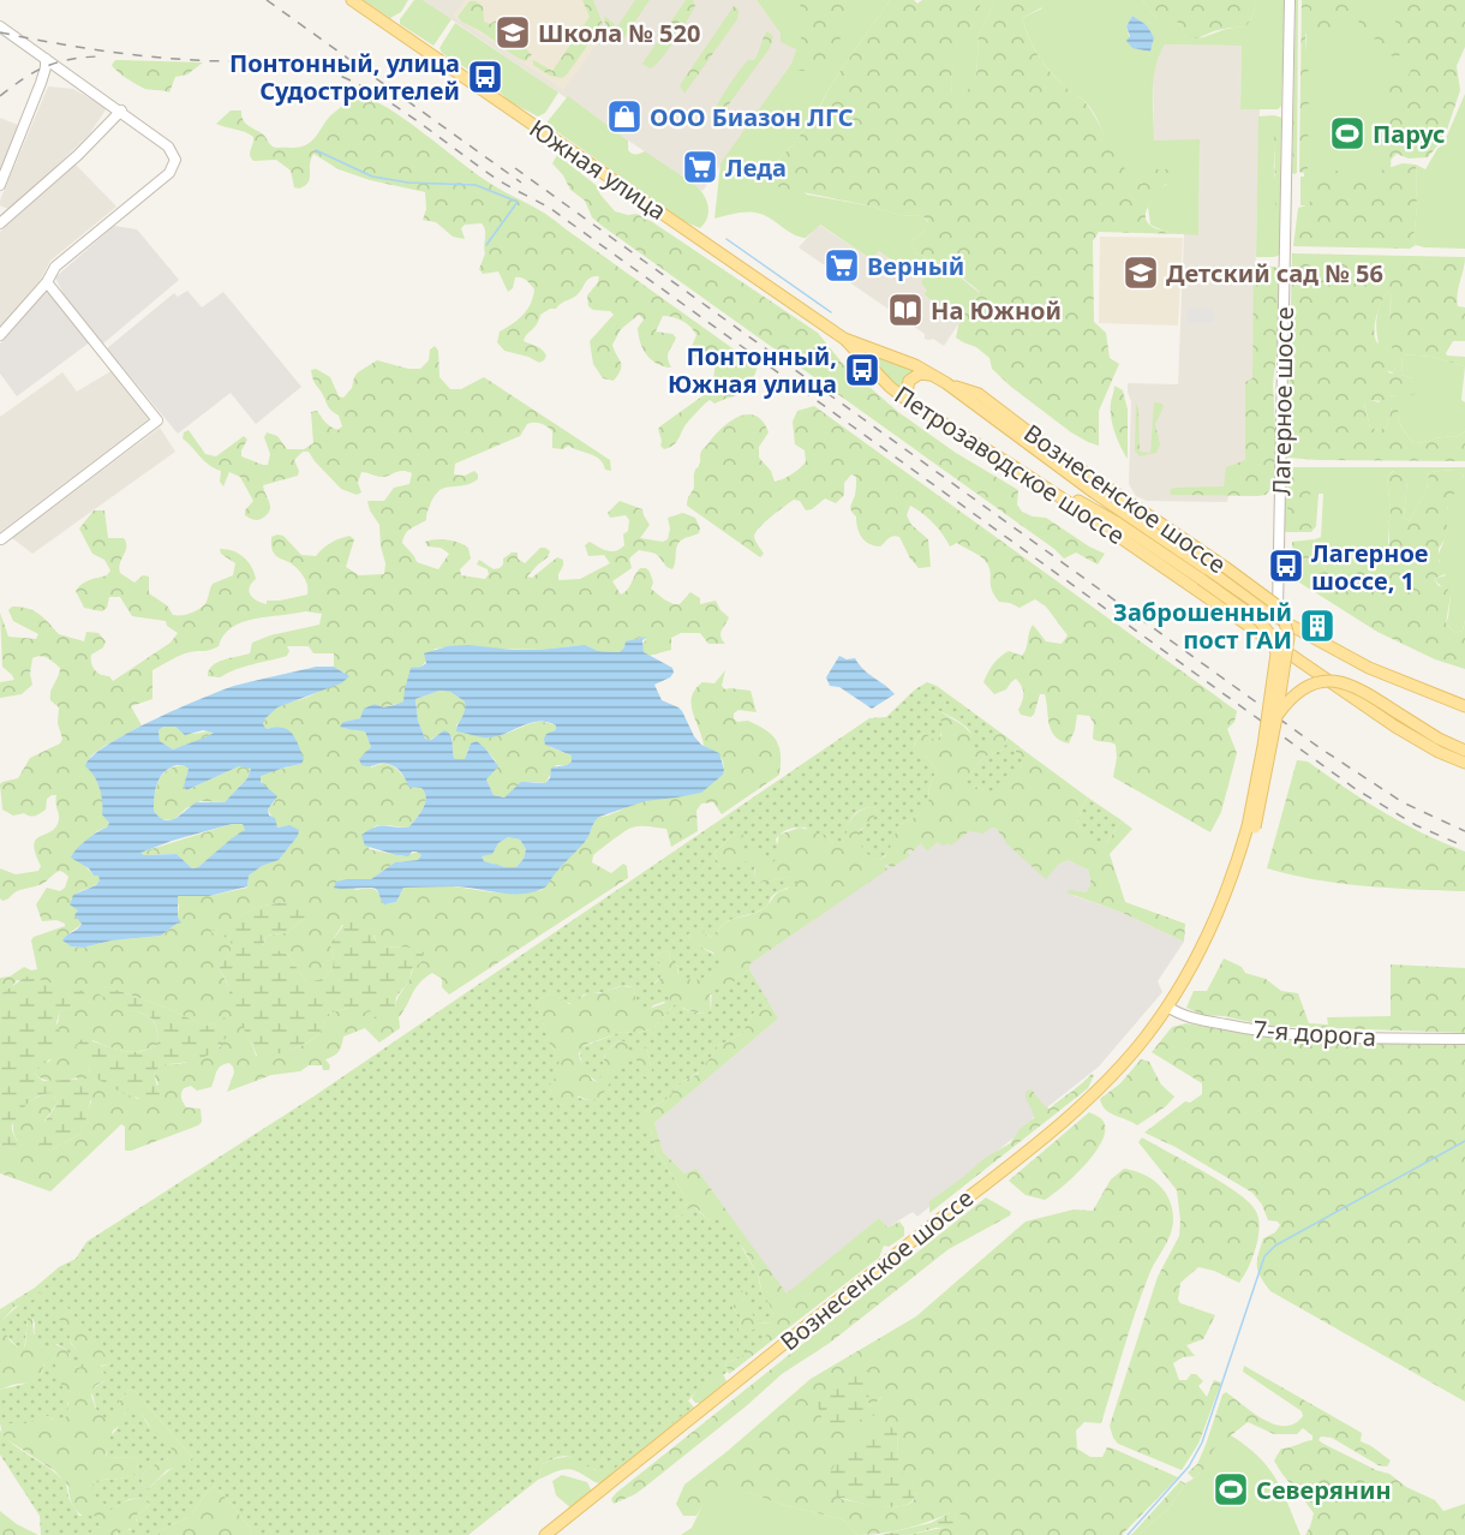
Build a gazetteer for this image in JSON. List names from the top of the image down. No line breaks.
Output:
{"streets":{"main road":["Южная улица","Петрозаводское шоссе","Вознесенское шоссе"],"street":["Лагерное шоссе","7-я дорога"]},"crossings":[["Южная улица","Петрозаводское шоссе"],["Лагерное шоссе","Петрозаводское шоссе"],["Петрозаводское шоссе","Вознесенское шоссе"],["Вознесенское шоссе","7-я дорога"]],"places":{"school or university":["Школа № 520","Детский сад № 56"],"bus stop":["Понтонный, улица Судостроителей","Понтонный, Южная улица","Лагерное шоссе, 1"],"shop":["ООО Биазон ЛГС"],"sports":["Парус","Северянин"],"supermarket":["Леда","Верный"],"library":["На Южной"],"building":["Заброшенный пост ГАИ"]}}
